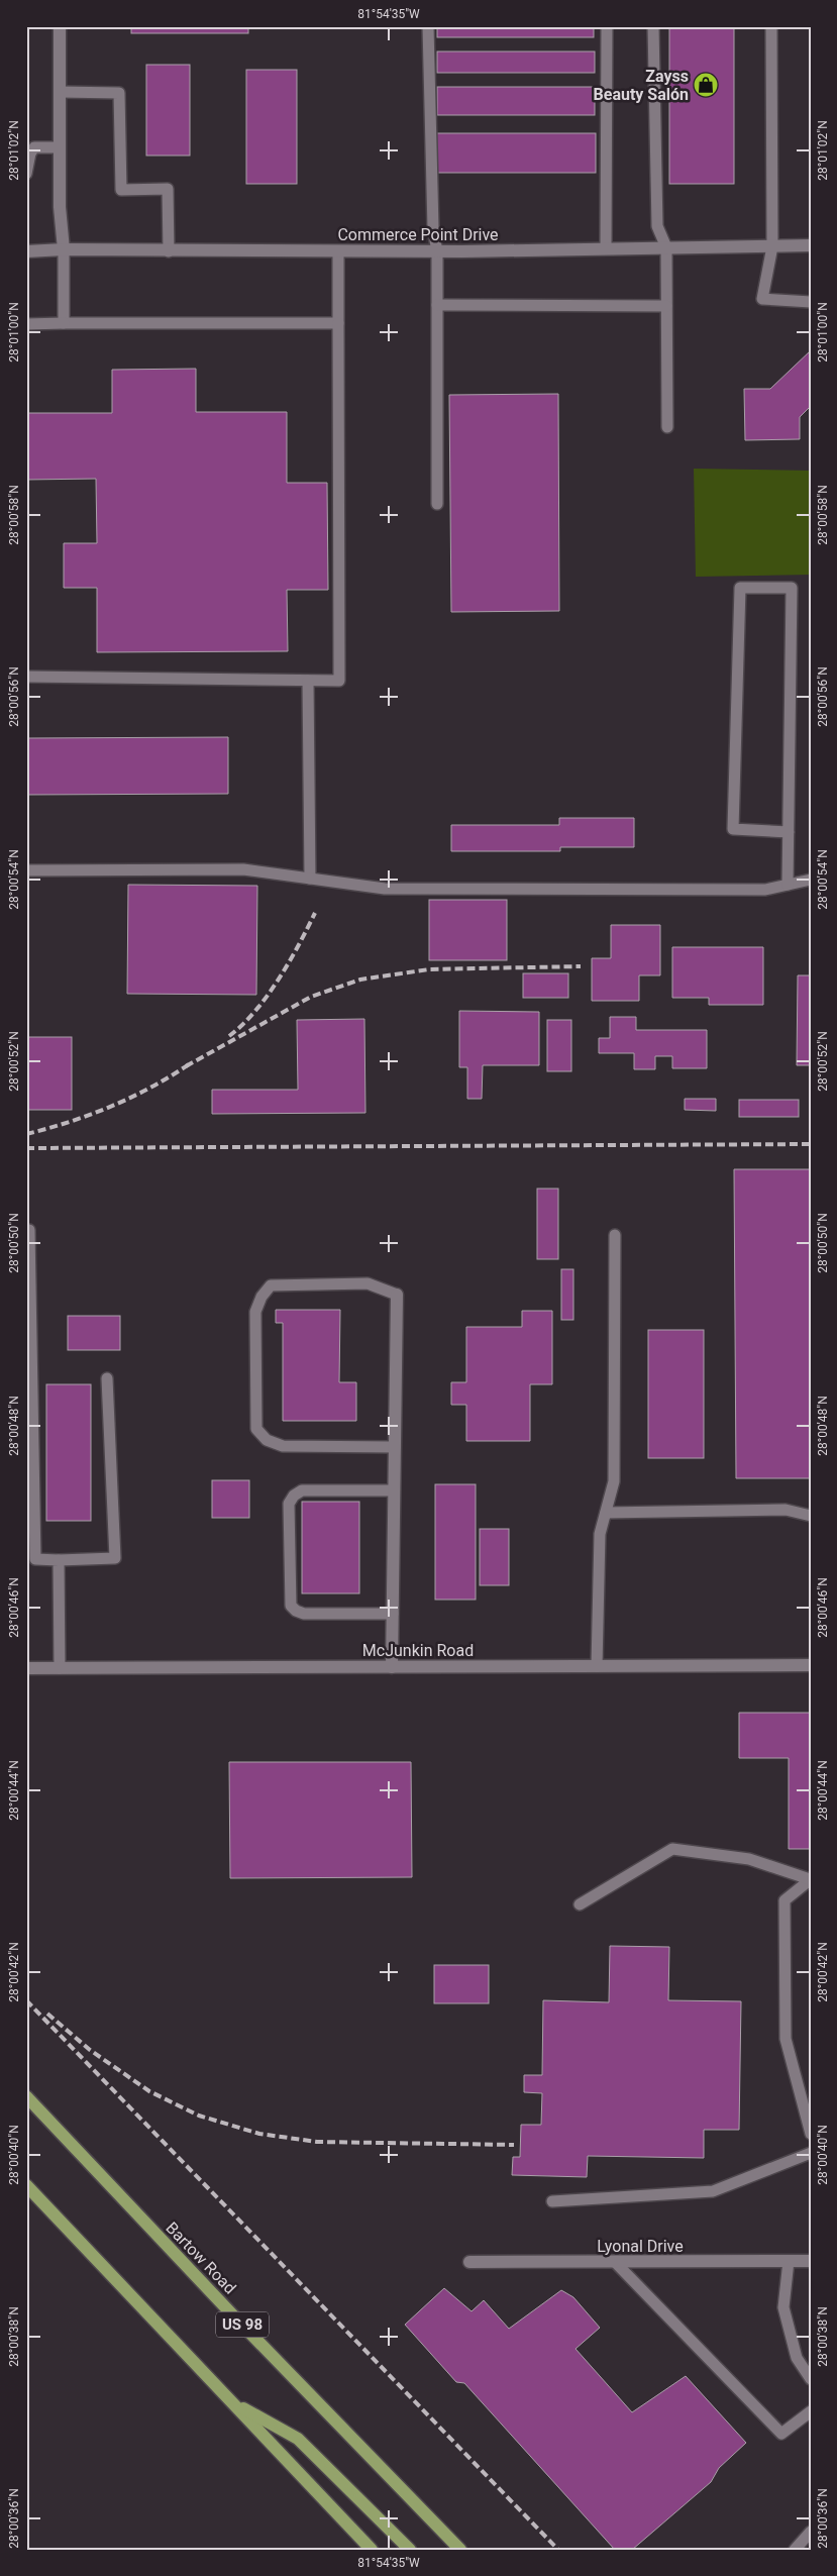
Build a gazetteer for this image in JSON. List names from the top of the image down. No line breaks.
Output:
{"streets":{"main road":["Bartow Road","US 98"],"street":["Commerce Point Drive","McJunkin Road","Lyonal Drive"]},"places":{"shop":["Zayss Beauty Salón"]},"coordinates":["81°54'35\"W","28°01'02\"N","28°01'00\"N","28°00'58\"N","28°00'56\"N","28°00'54\"N","28°00'52\"N","28°00'50\"N","28°00'48\"N","28°00'46\"N","28°00'44\"N","28°00'42\"N","28°00'40\"N","28°00'38\"N","28°00'36\"N"]}
